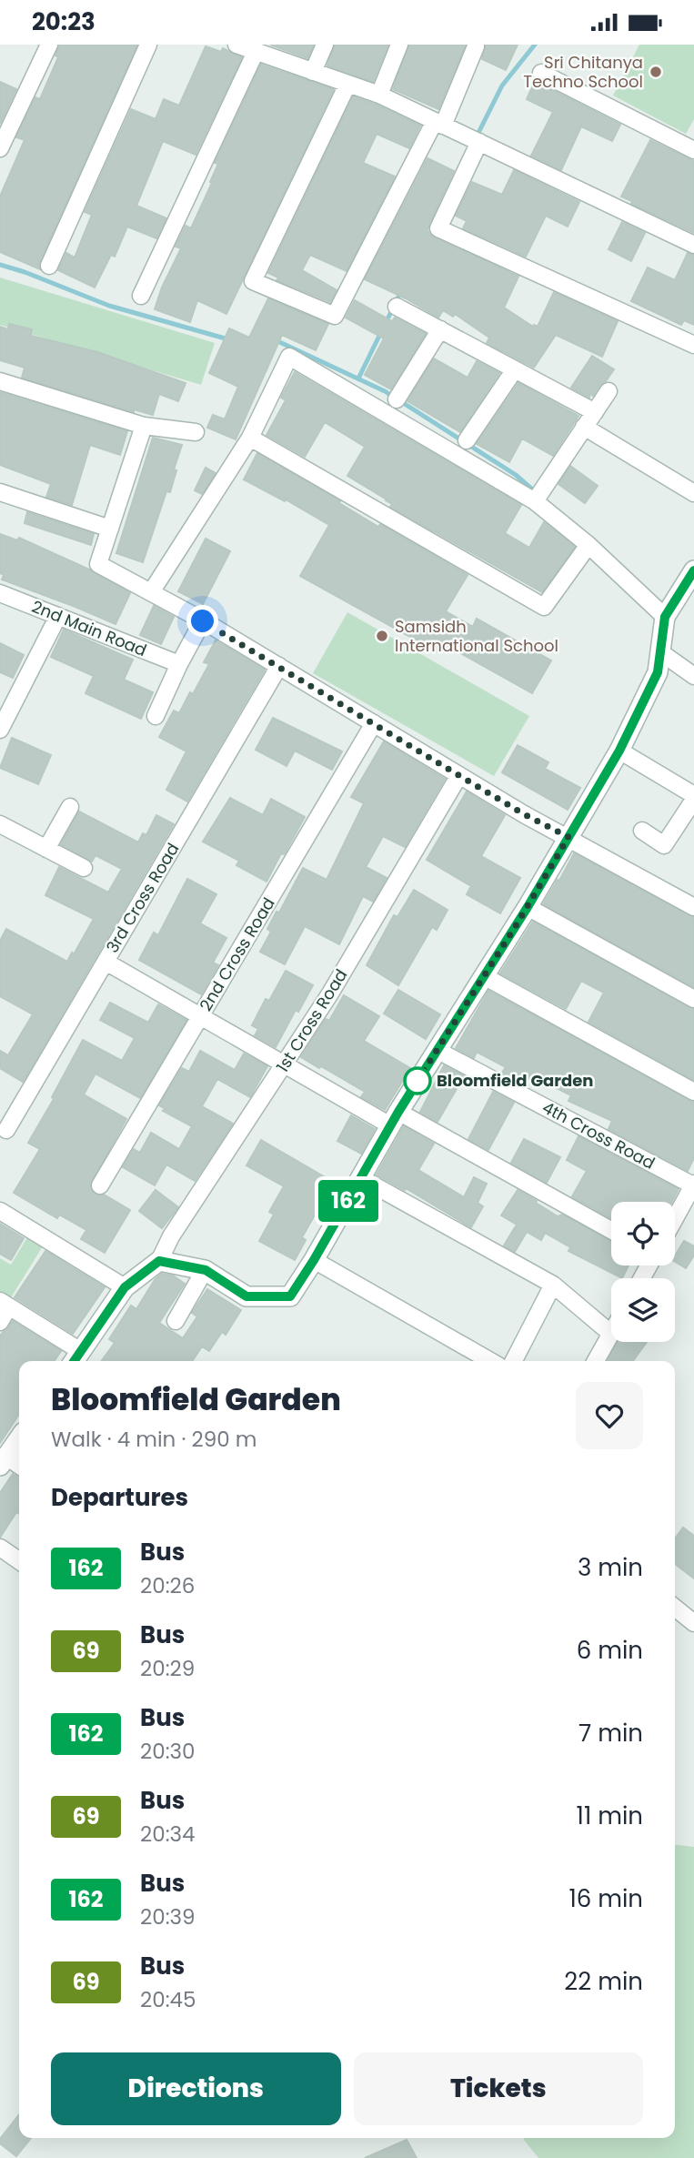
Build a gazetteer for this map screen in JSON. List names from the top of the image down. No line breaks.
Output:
{"streets":{"street":["2nd Main Road","3rd Cross Road","2nd Cross Road","1st Cross Road","4th Cross Road"]},"places":["Sri Chitanya Techno School","Samsidh International School","Bloomfield Garden"],"lines":["bus line 162"],"page":{"status":"20:23","on_map":"162","heading":[["Bloomfield Garden","Walk · 4 min · 290 m"],"Departures"],"list":[{"mark":"162","name":"Bus","note":"20:26","value":"3 min"},{"mark":"69","name":"Bus","note":"20:29","value":"6 min"},{"mark":"162","name":"Bus","note":"20:30","value":"7 min"},{"mark":"69","name":"Bus","note":"20:34","value":"11 min"},{"mark":"162","name":"Bus","note":"20:39","value":"16 min"},{"mark":"69","name":"Bus","note":"20:45","value":"22 min"}],"buttons":["Directions","Tickets"]}}
